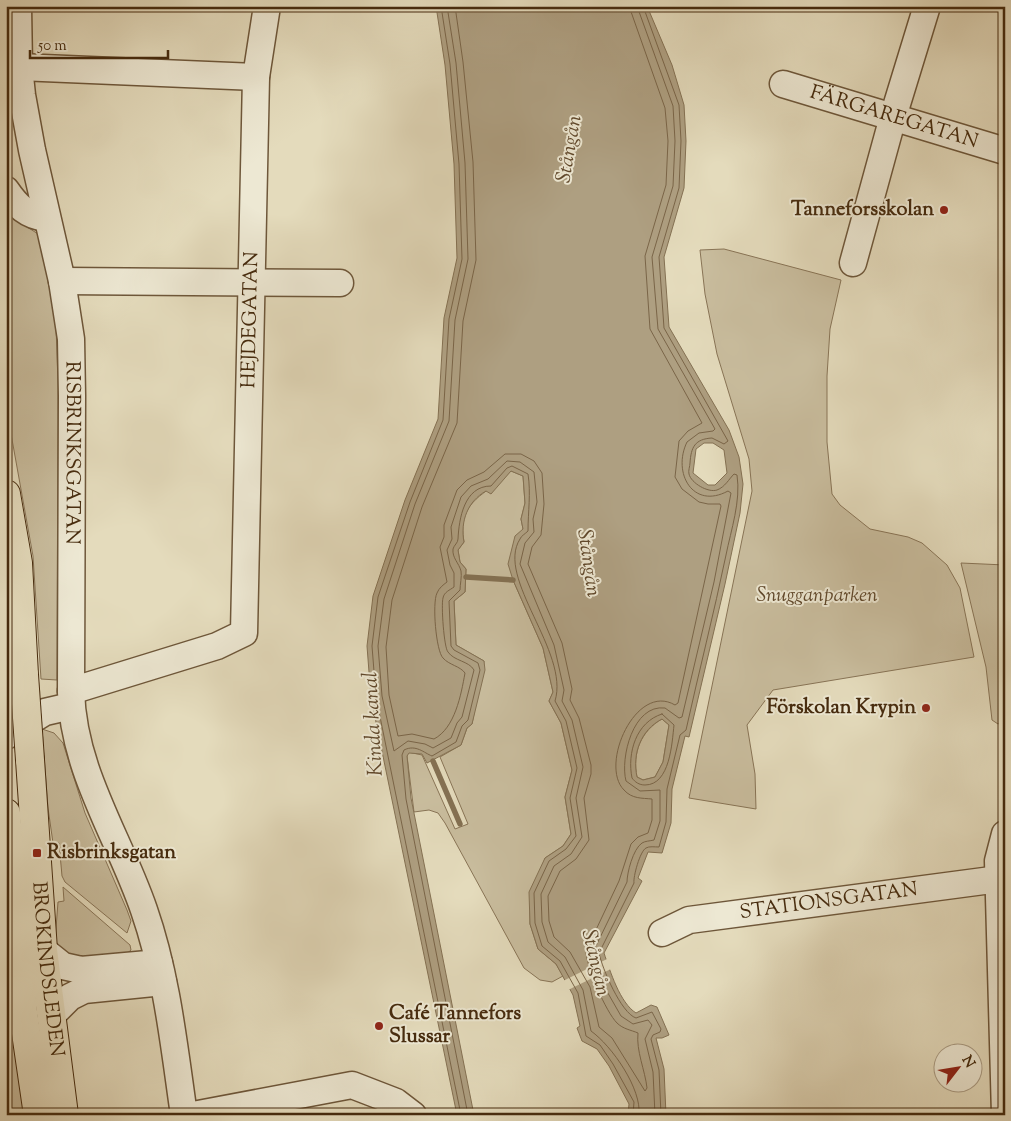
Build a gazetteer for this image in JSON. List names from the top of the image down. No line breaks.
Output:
{"streets":{"main road":["BROKINDSLEDEN"],"street":["FÄRGAREGATAN","HEJDEGATAN","RISBRINKSGATAN","STATIONSGATAN"]},"crossings":[["HEJDEGATAN","RISBRINKSGATAN"]],"water":["Stångån","Kinda kanal"],"parks":["Snugganparken"],"places":{"other":["Tanneforsskolan","Förskolan Krypin","Café Tannefors Slussar"],"transit":["Risbrinksgatan"]},"scale_bar":"50 m","north":"top right"}
